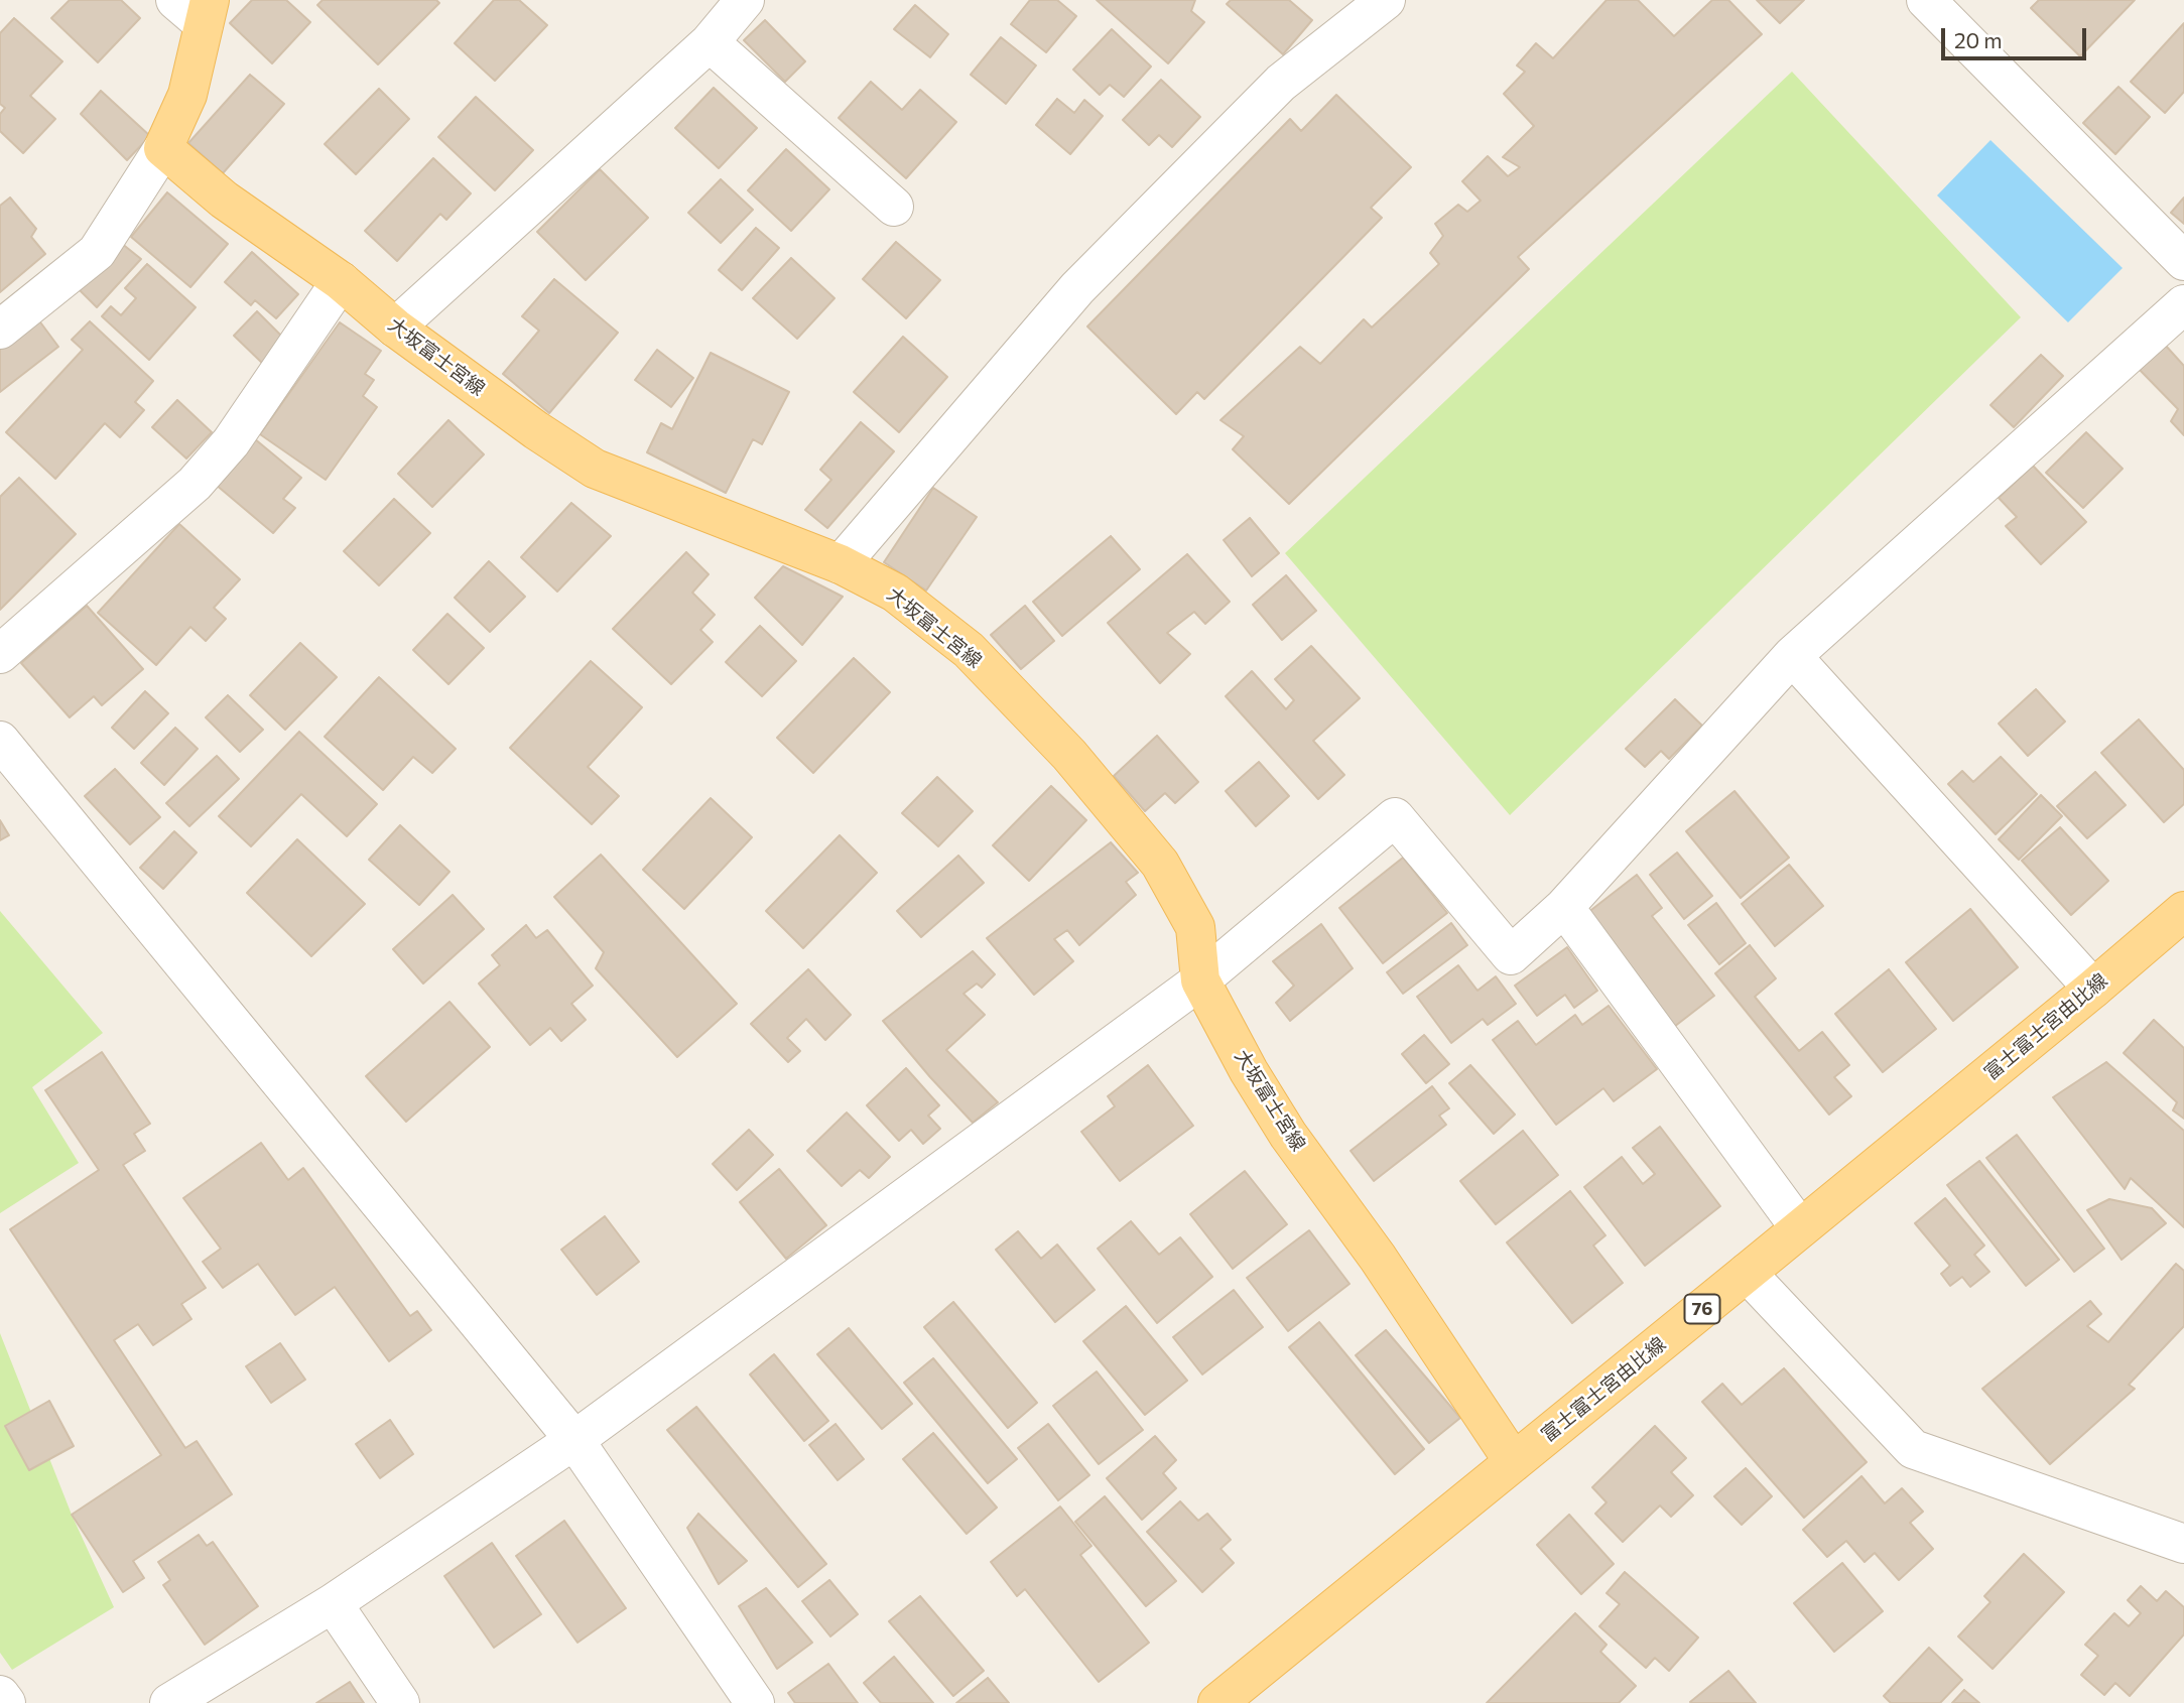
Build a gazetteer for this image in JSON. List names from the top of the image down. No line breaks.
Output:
{"streets":{"main road":["大坂富士宮線","富士富士宮由比線","76"]},"crossings":[["大坂富士宮線","富士富士宮由比線"]],"scale_bar":"20 m"}
